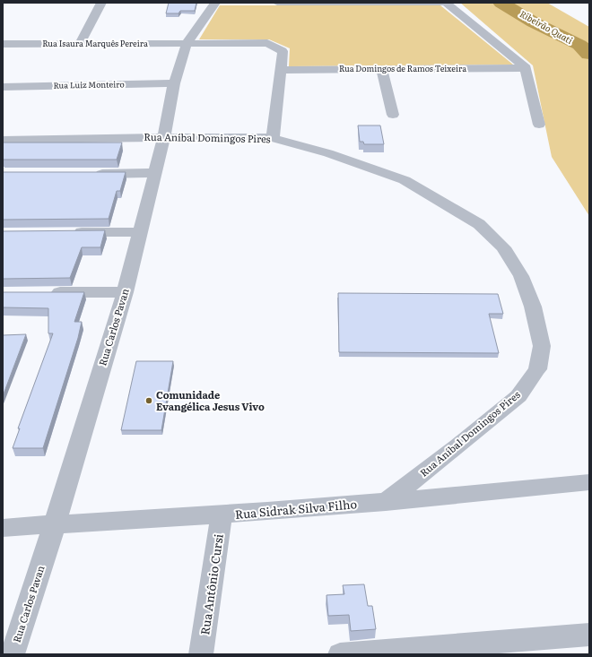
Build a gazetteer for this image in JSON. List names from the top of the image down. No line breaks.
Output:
{"streets":{"street":["Rua Isaura Marquês Pereira","Rua Domingos de Ramos Teixeira","Rua Luiz Monteiro","Rua Aníbal Domingos Pires","Rua Carlos Pavan","Rua Sidrak Silva Filho","Rua Antônio Cursi"]},"crossings":[["Rua Isaura Marquês Pereira","Rua Domingos de Ramos Teixeira"],["Rua Isaura Marquês Pereira","Rua Carlos Pavan"],["Rua Luiz Monteiro","Rua Carlos Pavan"],["Rua Aníbal Domingos Pires","Rua Carlos Pavan"],["Rua Aníbal Domingos Pires","Rua Sidrak Silva Filho"],["Rua Carlos Pavan","Rua Sidrak Silva Filho"],["Rua Sidrak Silva Filho","Rua Antônio Cursi"]],"water":["Ribeirão Quati"],"places":["Comunidade Evangélica Jesus Vivo"]}
